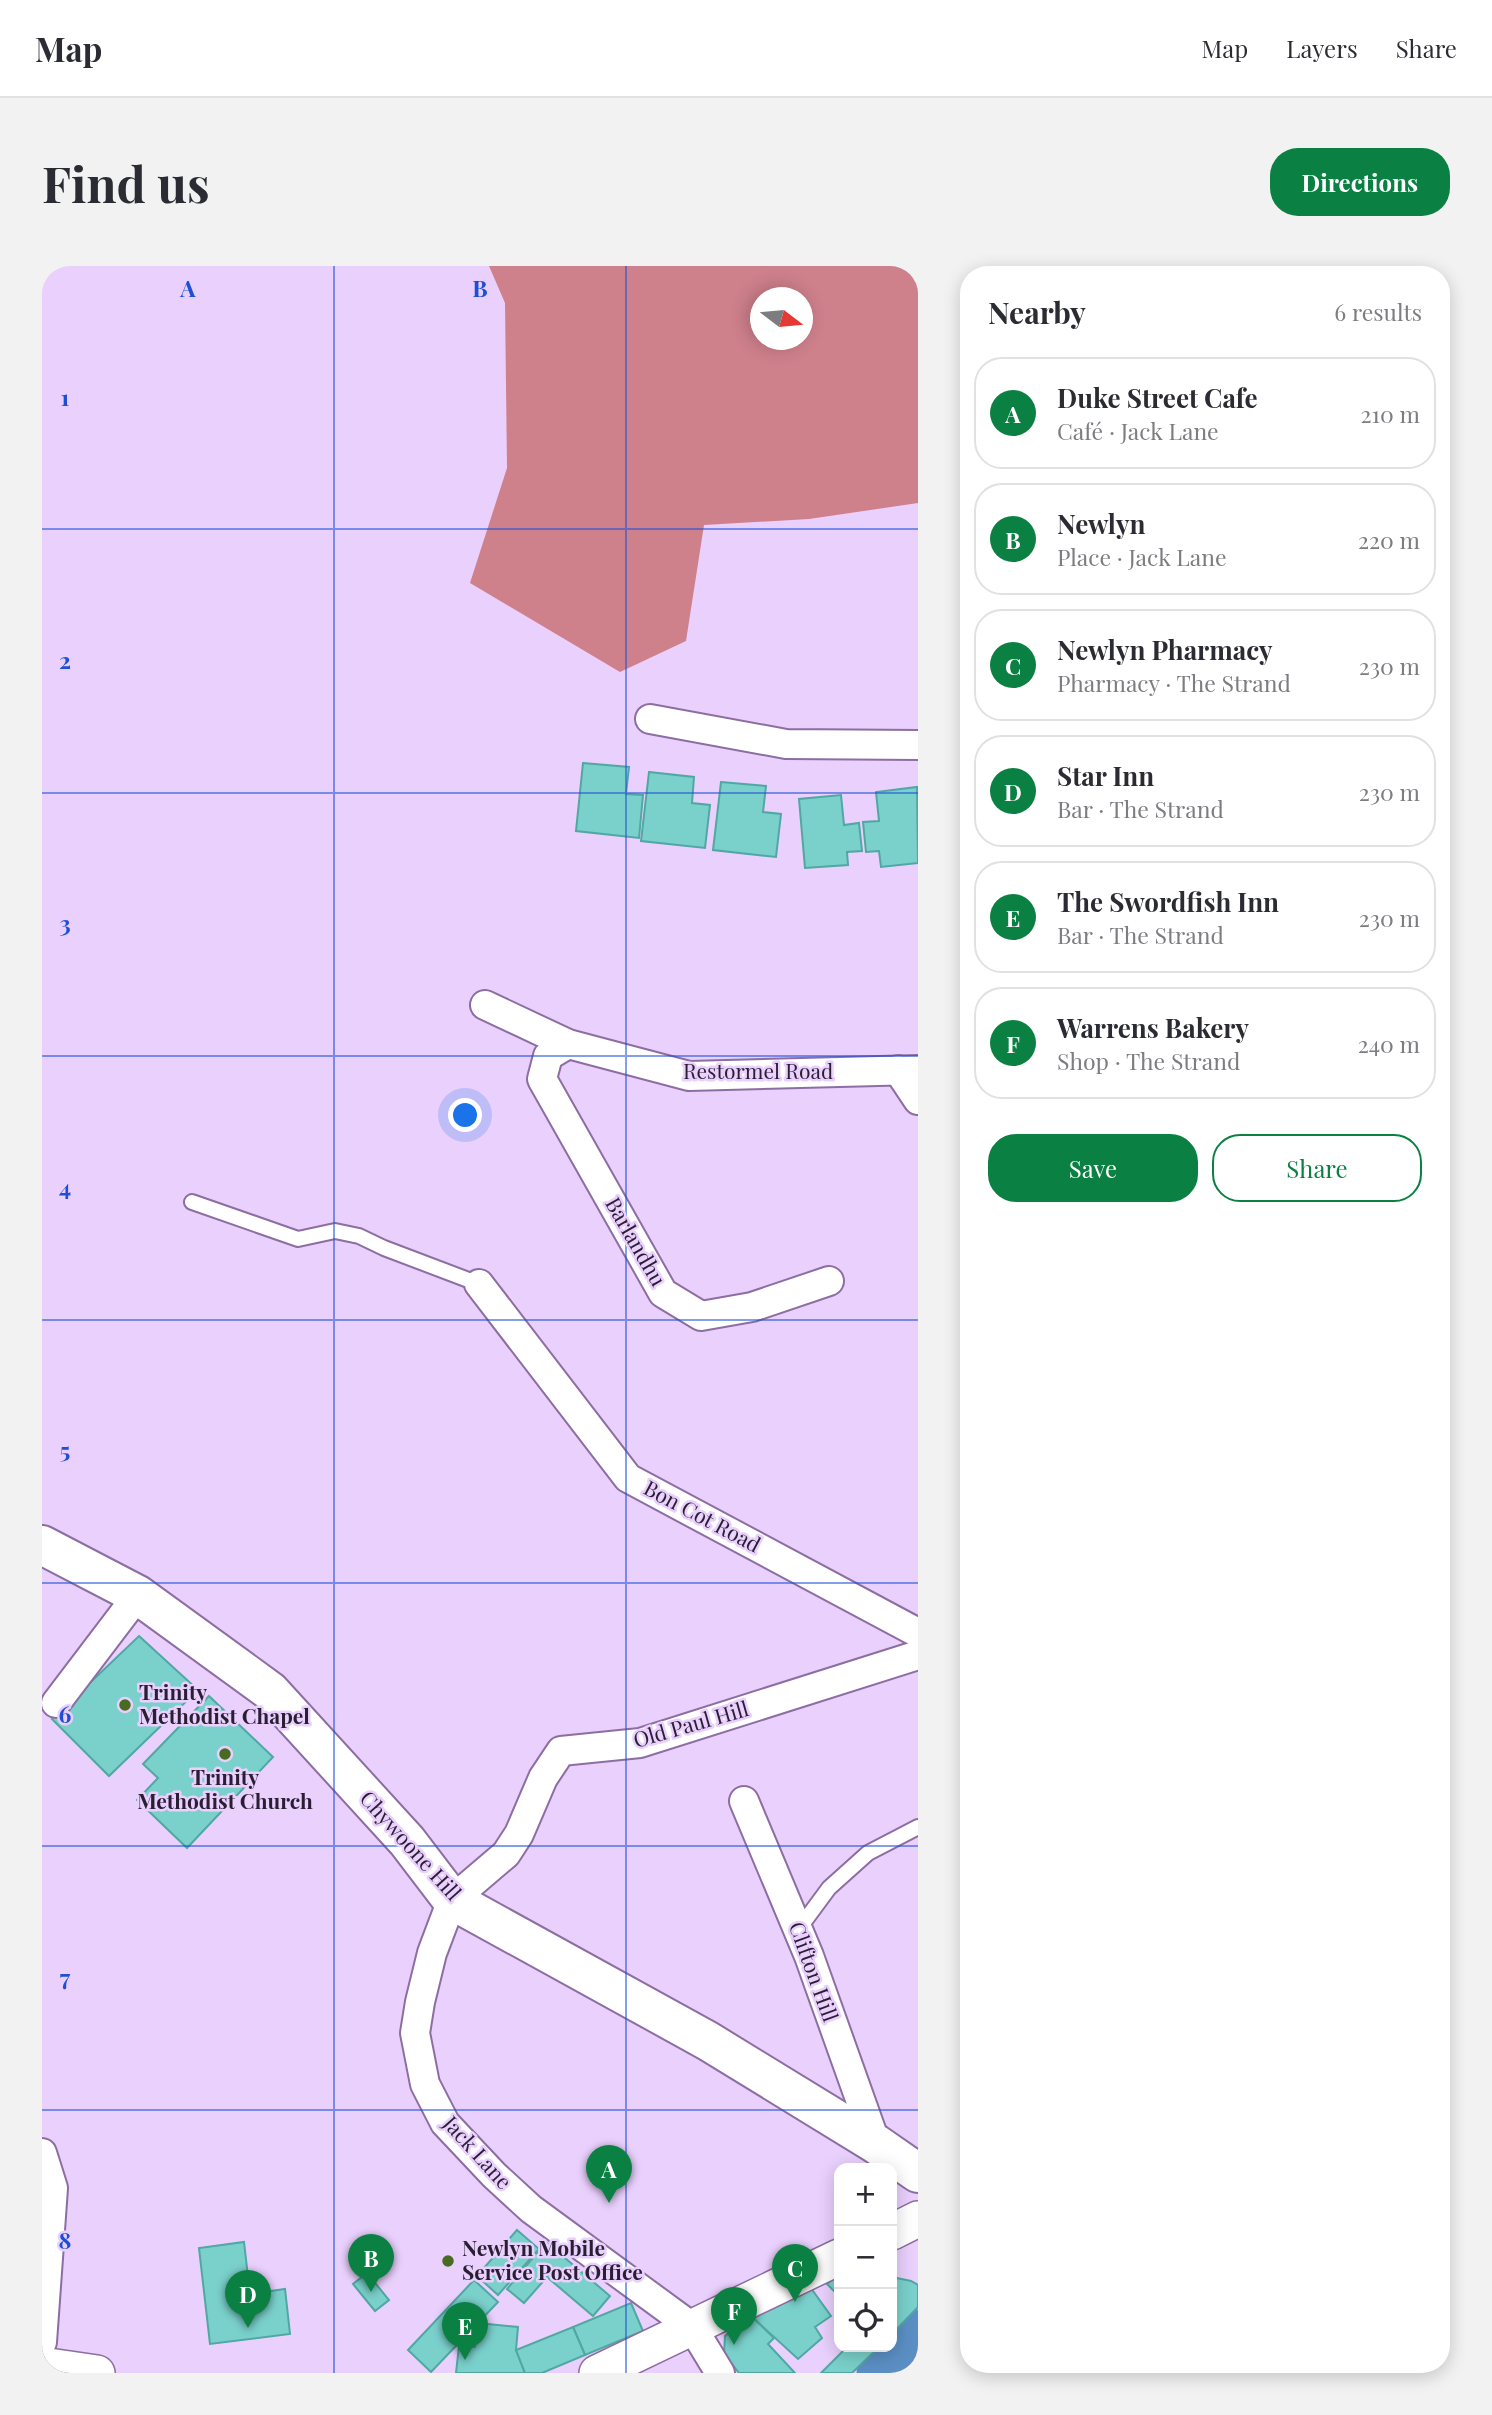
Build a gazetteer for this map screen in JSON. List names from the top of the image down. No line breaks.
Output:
{"streets":{"main road":["Chywoone Hill"],"street":["Restormel Road","Barlandhu","Bon Cot Road","Old Paul Hill","Clifton Hill","Jack Lane"]},"crossings":[["Restormel Road","Barlandhu"],["Old Paul Hill","Chywoone Hill"],["Old Paul Hill","Jack Lane"],["Chywoone Hill","Clifton Hill"],["Chywoone Hill","Jack Lane"]],"places":["Trinity Methodist Chapel","Trinity Methodist Church","Newlyn Mobile Service Post Office"],"north":"right","page":{"header":"Map","nav":["Map","Layers","Share"],"buttons":["Directions",["Save","Share"]],"title":"Find us","heading":["Nearby","6 results"],"list":[{"mark":"A","name":"Duke Street Cafe","note":"Café · Jack Lane","value":"210 m"},{"mark":"B","name":"Newlyn","note":"Place · Jack Lane","value":"220 m"},{"mark":"C","name":"Newlyn Pharmacy","note":"Pharmacy · The Strand","value":"230 m"},{"mark":"D","name":"Star Inn","note":"Bar · The Strand","value":"230 m"},{"mark":"E","name":"The Swordfish Inn","note":"Bar · The Strand","value":"230 m"},{"mark":"F","name":"Warrens Bakery","note":"Shop · The Strand","value":"240 m"}],"pins":["A","B","C","D","F","E"],"map_buttons":["+","−"]},"grid":{"columns":["A","B"],"rows":["1","2","3","4","5","6","7","8"]}}
